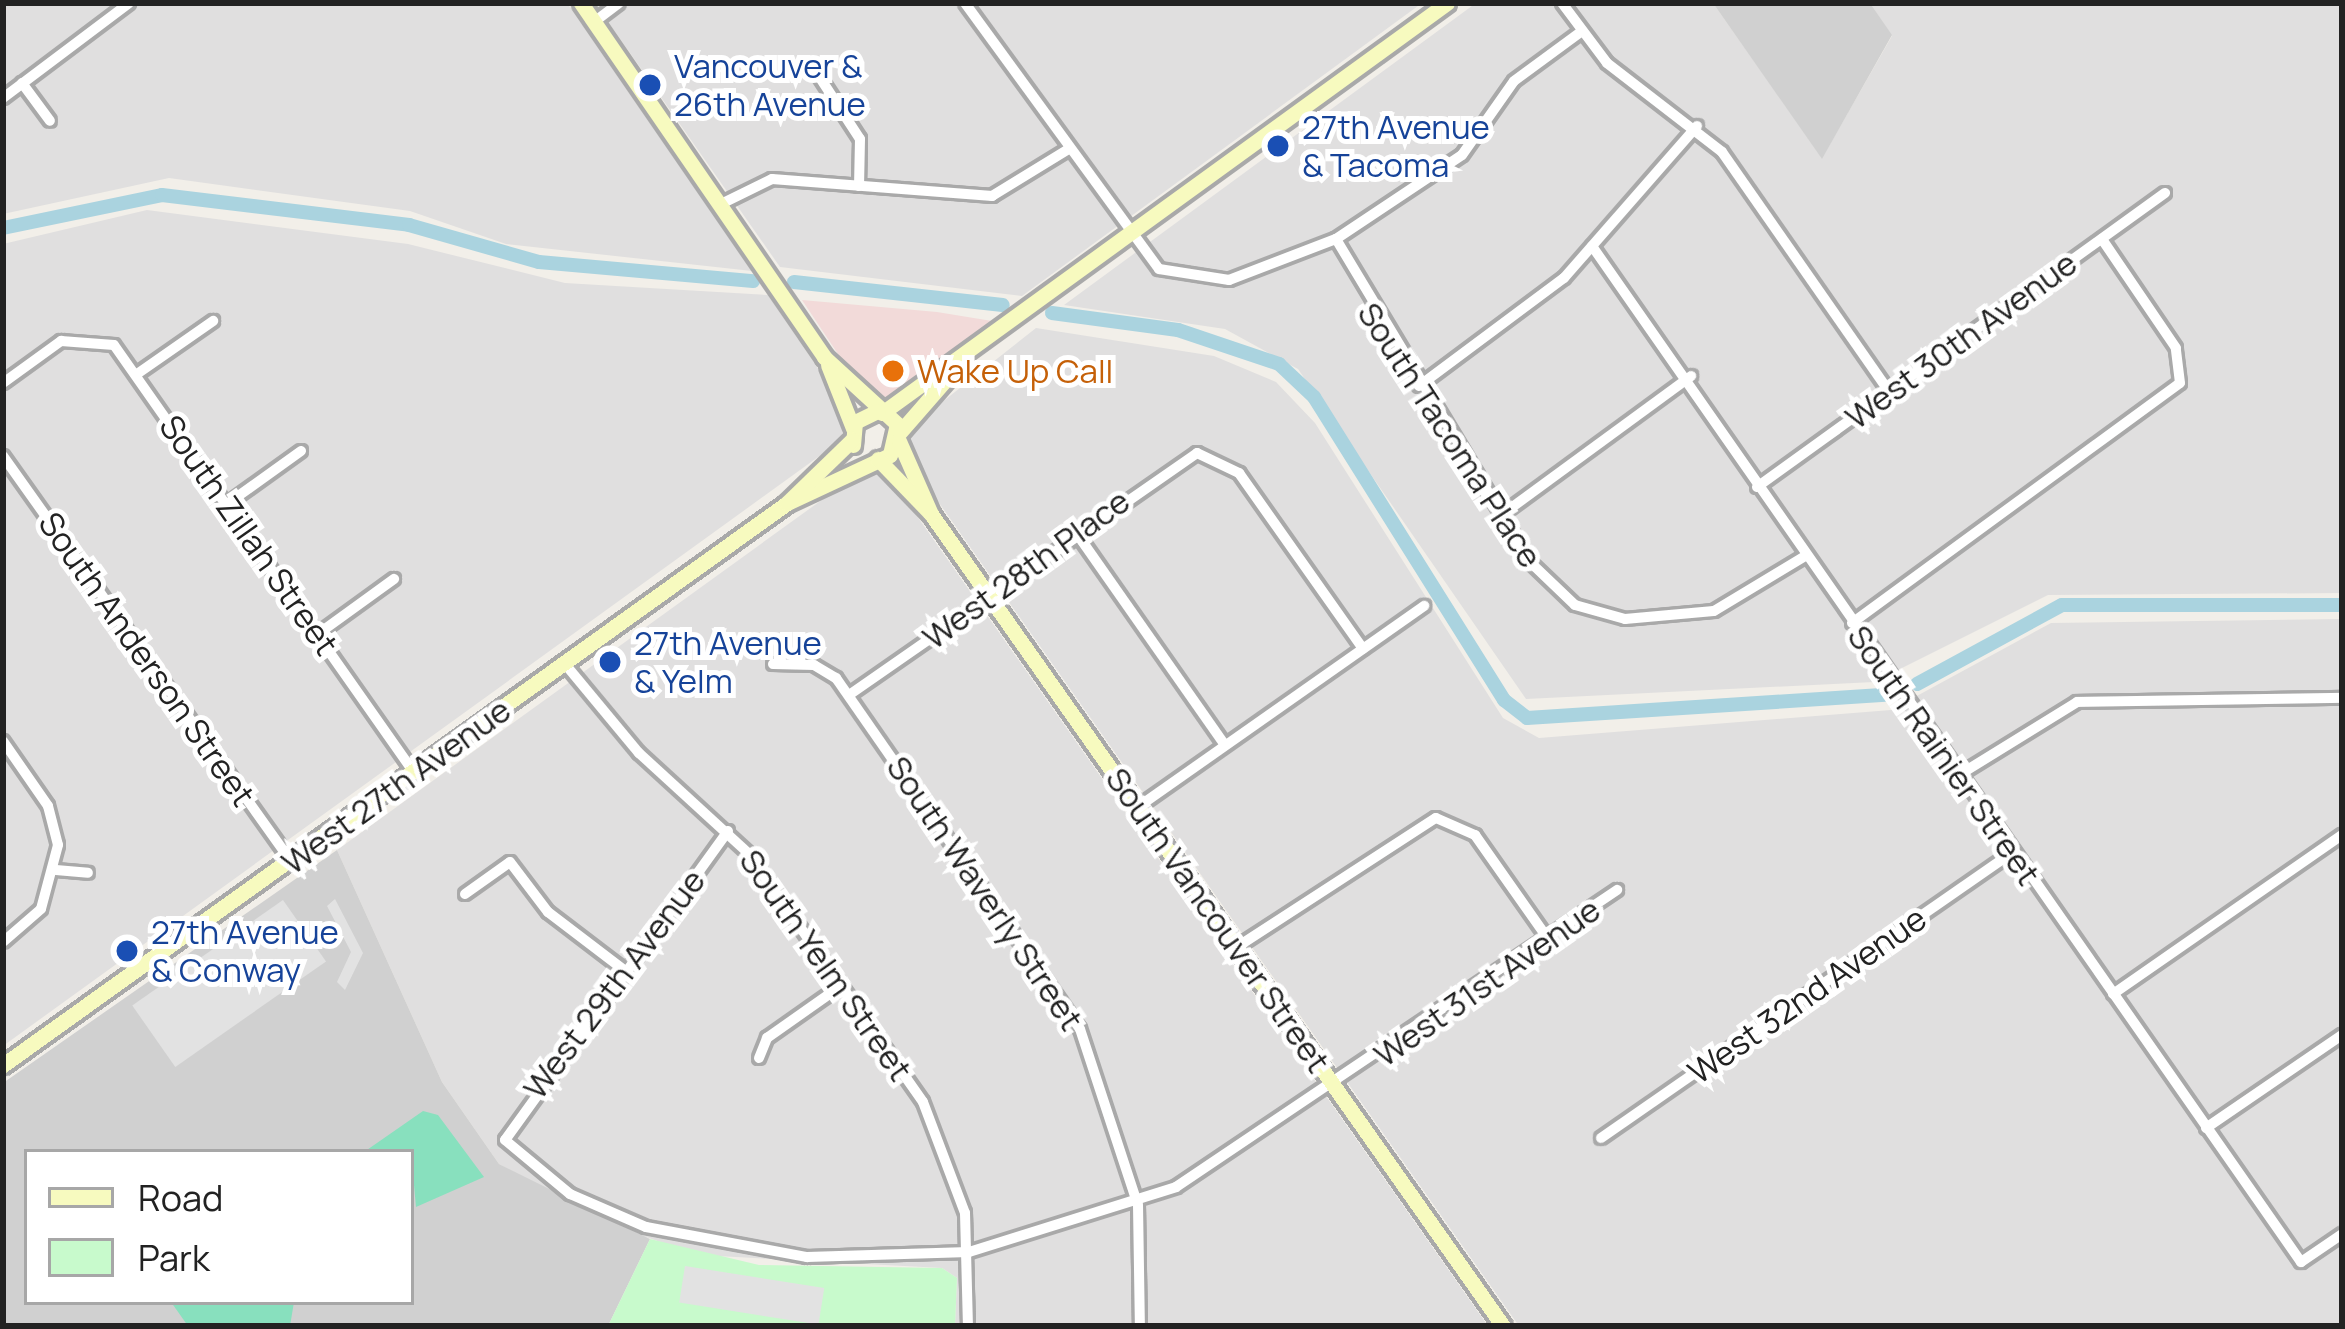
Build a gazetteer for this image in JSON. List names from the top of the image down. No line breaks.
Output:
{"streets":{"main road":["West 27th Avenue","South Vancouver Street"],"street":["West 30th Avenue","South Tacoma Place","South Zillah Street","West 28th Place","South Anderson Street","South Rainier Street","South Waverly Street","South Yelm Street","West 31st Avenue","West 29th Avenue","West 32nd Avenue"]},"crossings":[["West 30th Avenue","South Rainier Street"],["South Tacoma Place","South Rainier Street"],["South Zillah Street","West 27th Avenue"],["West 28th Place","South Waverly Street"],["West 28th Place","South Vancouver Street"],["South Anderson Street","West 27th Avenue"],["South Rainier Street","West 32nd Avenue"],["West 27th Avenue","South Vancouver Street"],["West 27th Avenue","South Yelm Street"],["South Waverly Street","West 31st Avenue"],["South Vancouver Street","West 31st Avenue"],["South Yelm Street","West 31st Avenue"],["South Yelm Street","West 29th Avenue"],["West 31st Avenue","West 29th Avenue"]],"places":["Vancouver & 26th Avenue","27th Avenue & Tacoma","Wake Up Call","27th Avenue & Yelm","27th Avenue & Conway"],"legend":["Road","Park"]}
